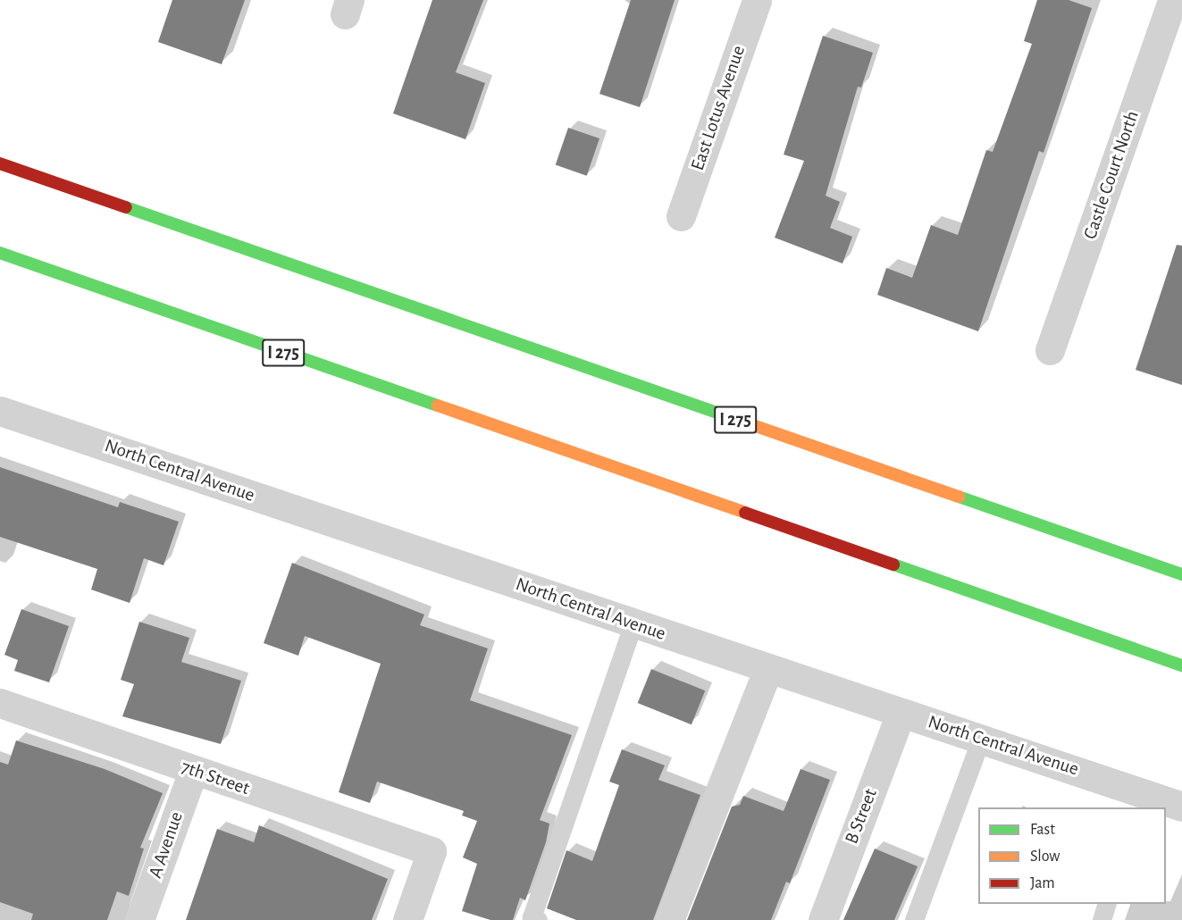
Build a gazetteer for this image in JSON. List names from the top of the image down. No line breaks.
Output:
{"streets":{"highway":["I 275"],"street":["East Lotus Avenue","Castle Court North","North Central Avenue","7th Street","B Street","A Avenue"]},"crossings":[["North Central Avenue","B Street"],["7th Street","A Avenue"]],"legend":["Fast","Slow","Jam"]}
